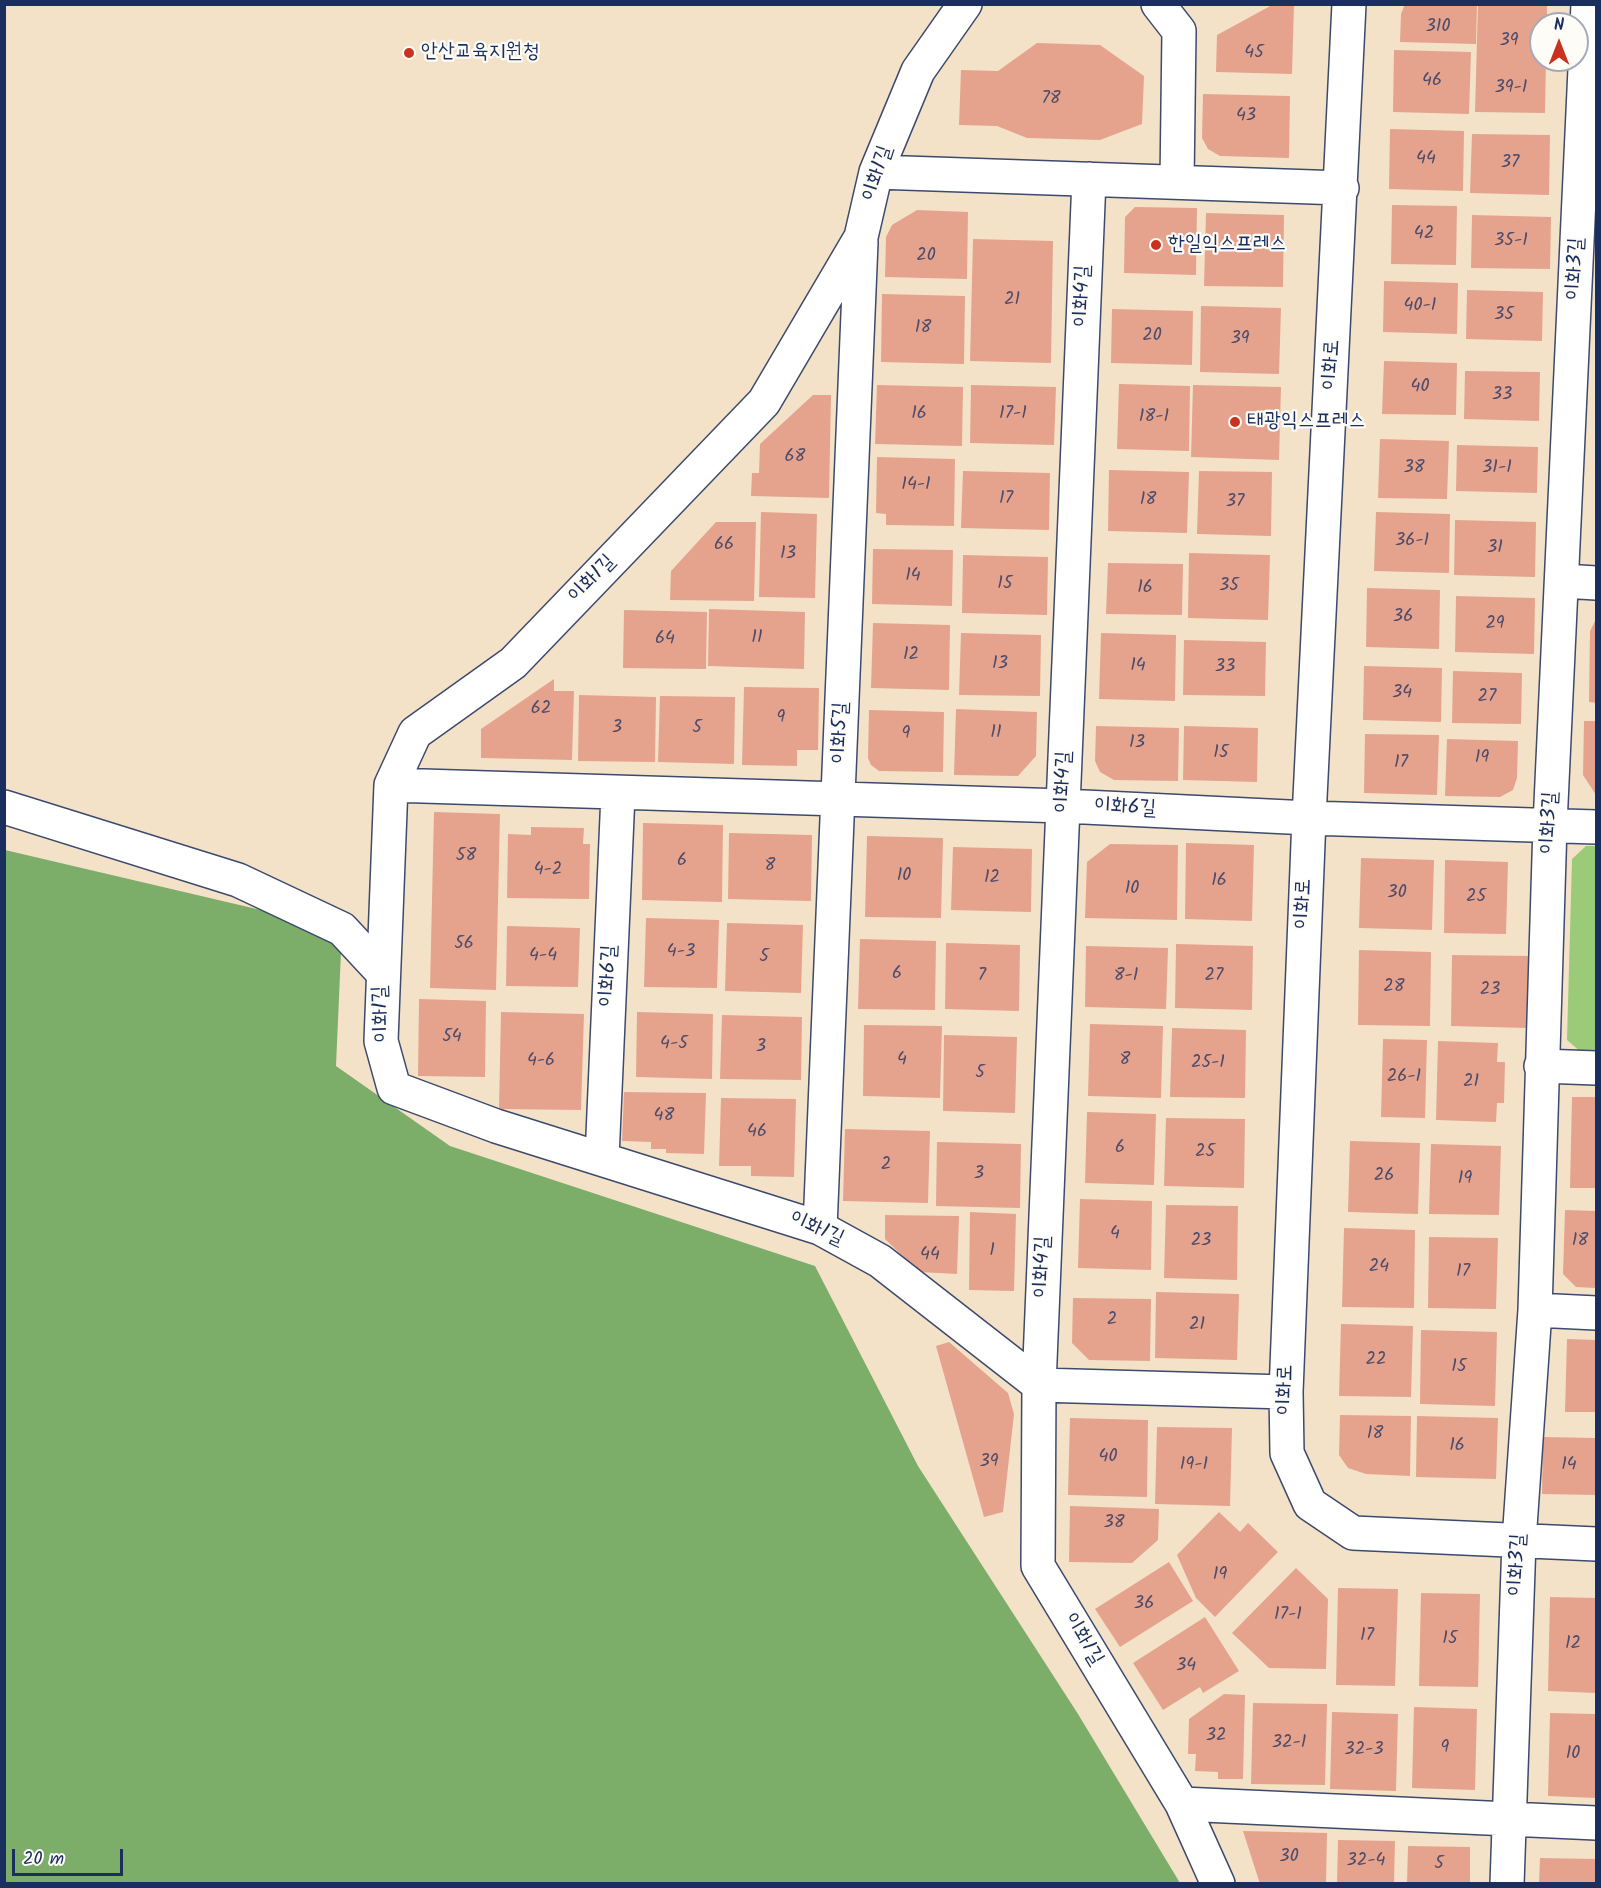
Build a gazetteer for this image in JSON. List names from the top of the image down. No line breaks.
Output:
{"streets":{"street":["이화1길","이화3길","이화4길","이화로","이화5길","이화6길"]},"crossings":[["이화1길","이화4길"],["이화1길","이화5길"],["이화1길","이화6길"],["이화3길","이화로"],["이화3길","이화6길"],["이화4길","이화6길"],["이화로","이화6길"],["이화5길","이화6길"]],"places":["안산교육지원청","한일익스프레스","태광익스프레스"],"house_numbers":["310","39","45","46","39-1","78","43","44","37","42","35-1","20","21","40-1","35","18","20","39","40","33","16","17-1","18-1","68","38","31-1","14-1","17","18","37","36-1","66","31","13","14","15","35","16","36","29","11","64","12","13","14","33","34","27","62","9","3","5","11","9","13","15","19","17","58","6","8","4-2","10","12","16","10","30","25","56","4-3","4-4","5","6","7","8-1","27","28","23","54","4-5","3","4","8","4-6","25-1","5","26-1","21","48","46","6","25","2","3","26","19","4","23","18","1","44","24","17","2","21","22","15","18","16","40","39","19-1","14","38","19","36","17-1","17","15","12","34","32","32-1","9","32-3","10","30","32-4","5"],"scale_bar":"20 m","north":"top"}
